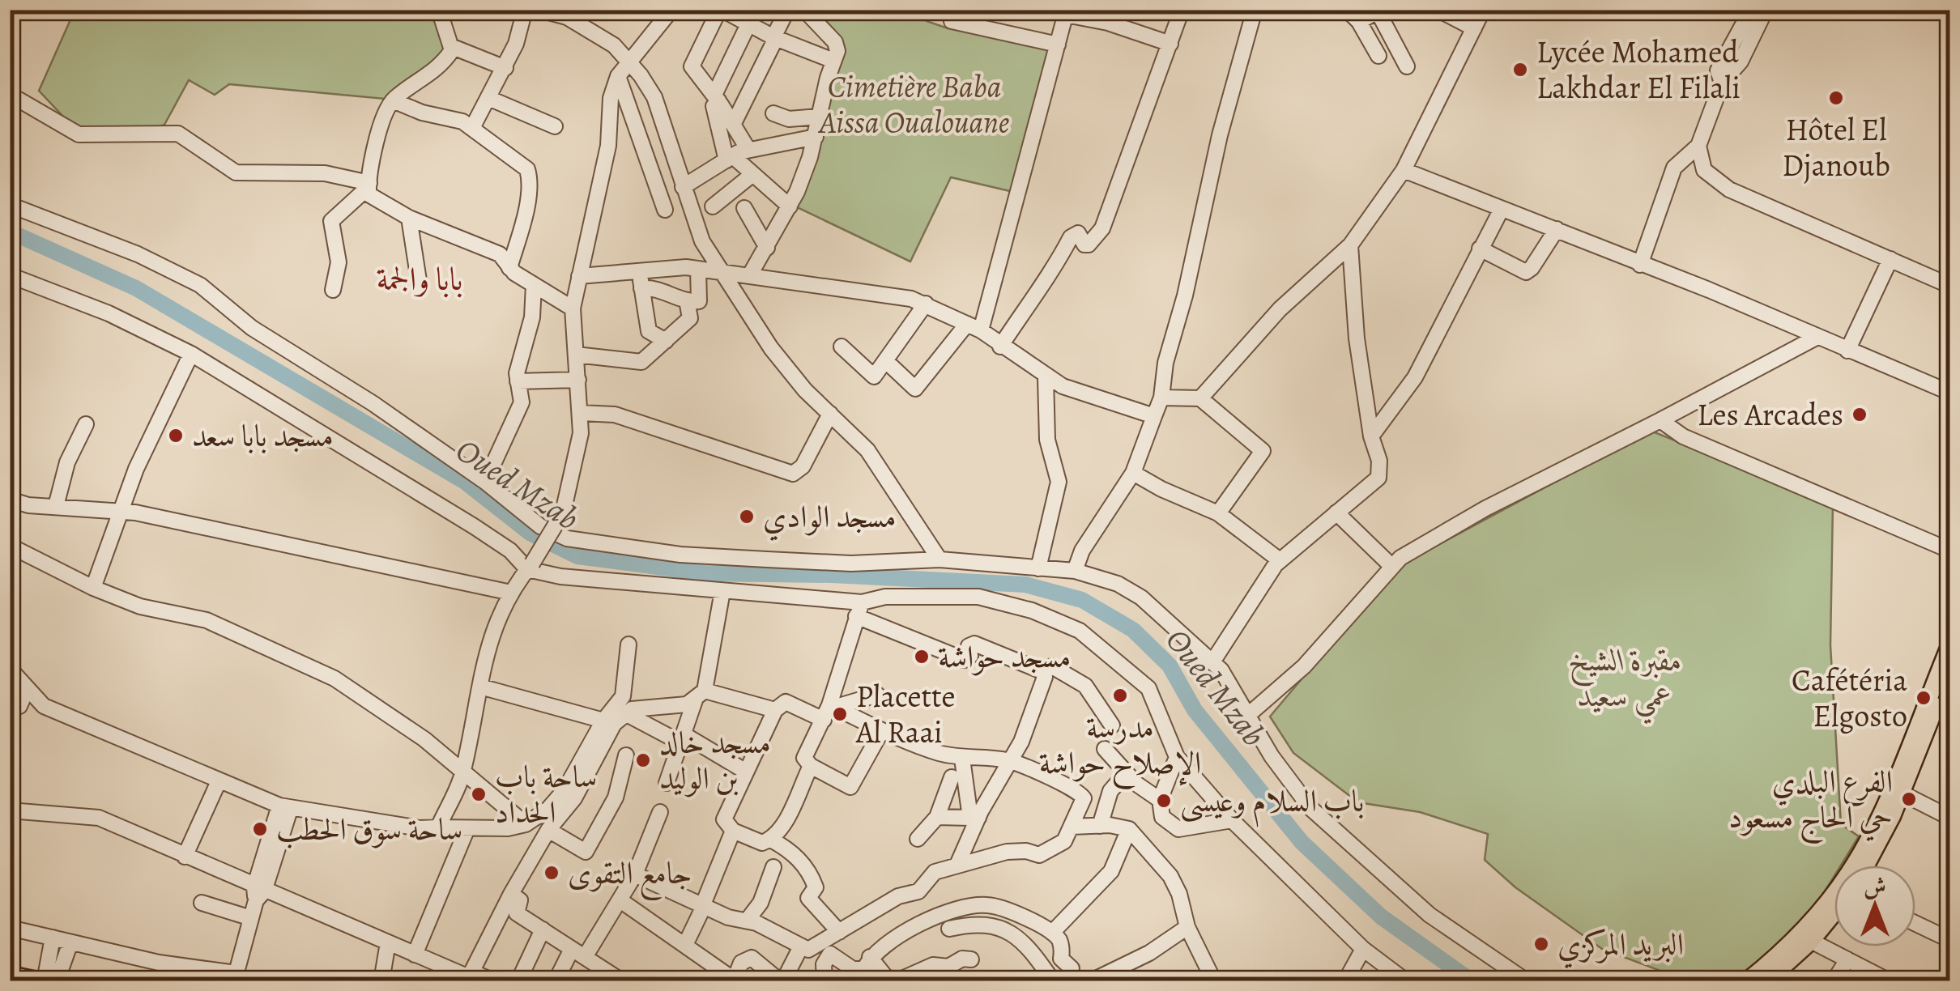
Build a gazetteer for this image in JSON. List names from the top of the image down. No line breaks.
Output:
{"districts":["بابا والجمة"],"water":["Oued Mzab"],"parks":["Cimetière Baba Aissa Oualouane","مقبرة الشيخ عمي سعيد"],"places":["Lycée Mohamed Lakhdar El Filali","Hôtel El Djanoub","Les Arcades","مسجد بابا سعد","مسجد الوادي","مسجد حواشة","مدرسة الإصلاح حواشة","Cafétéria Elgosto","Placette Al Raai","مسجد خالد بن الوليد","ساحة باب الحداد","الفرع البلدي حي الحاج مسعود","باب السلام وعيسى","ساحة سوق الحطب","جامع التقوى","البريد المركزي"],"north":"top"}
